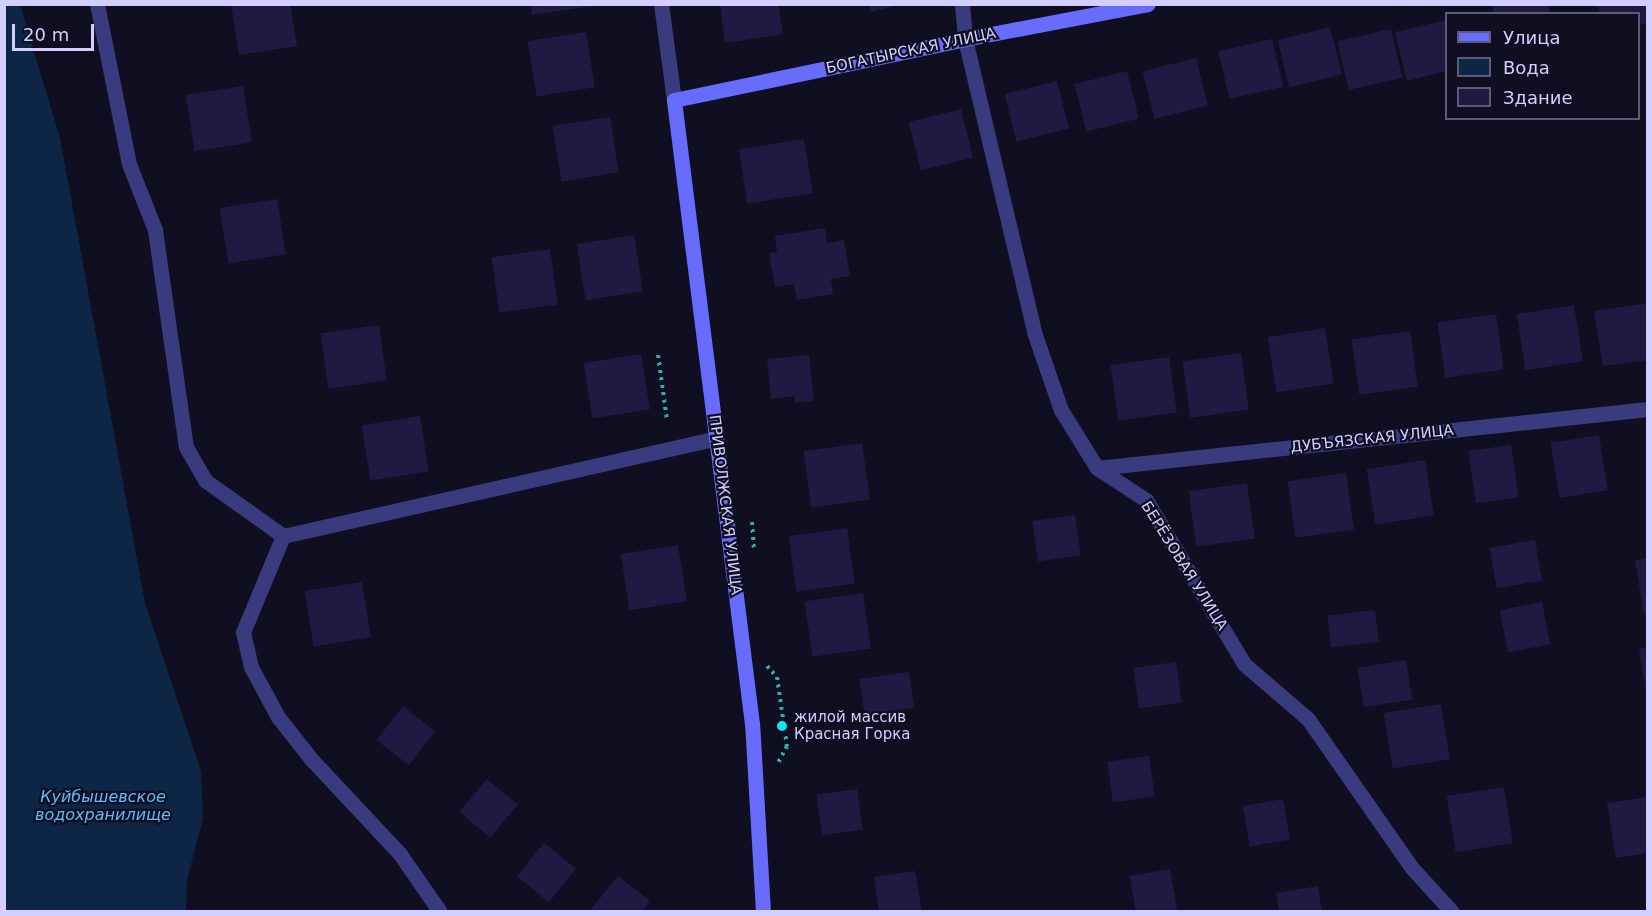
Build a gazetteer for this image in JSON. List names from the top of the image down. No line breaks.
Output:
{"streets":{"main road":["БОГАТЫРСКАЯ УЛИЦА","ПРИВОЛЖСКАЯ УЛИЦА"],"street":["ДУБЪЯЗСКАЯ УЛИЦА","БЕРЁЗОВАЯ УЛИЦА"]},"crossings":[["БОГАТЫРСКАЯ УЛИЦА","ПРИВОЛЖСКАЯ УЛИЦА"],["БОГАТЫРСКАЯ УЛИЦА","БЕРЁЗОВАЯ УЛИЦА"],["ДУБЪЯЗСКАЯ УЛИЦА","БЕРЁЗОВАЯ УЛИЦА"]],"water":["Куйбышевское водохранилище"],"places":["жилой массив Красная Горка"],"legend":["Улица","Вода","Здание"],"scale_bar":"20 m"}
